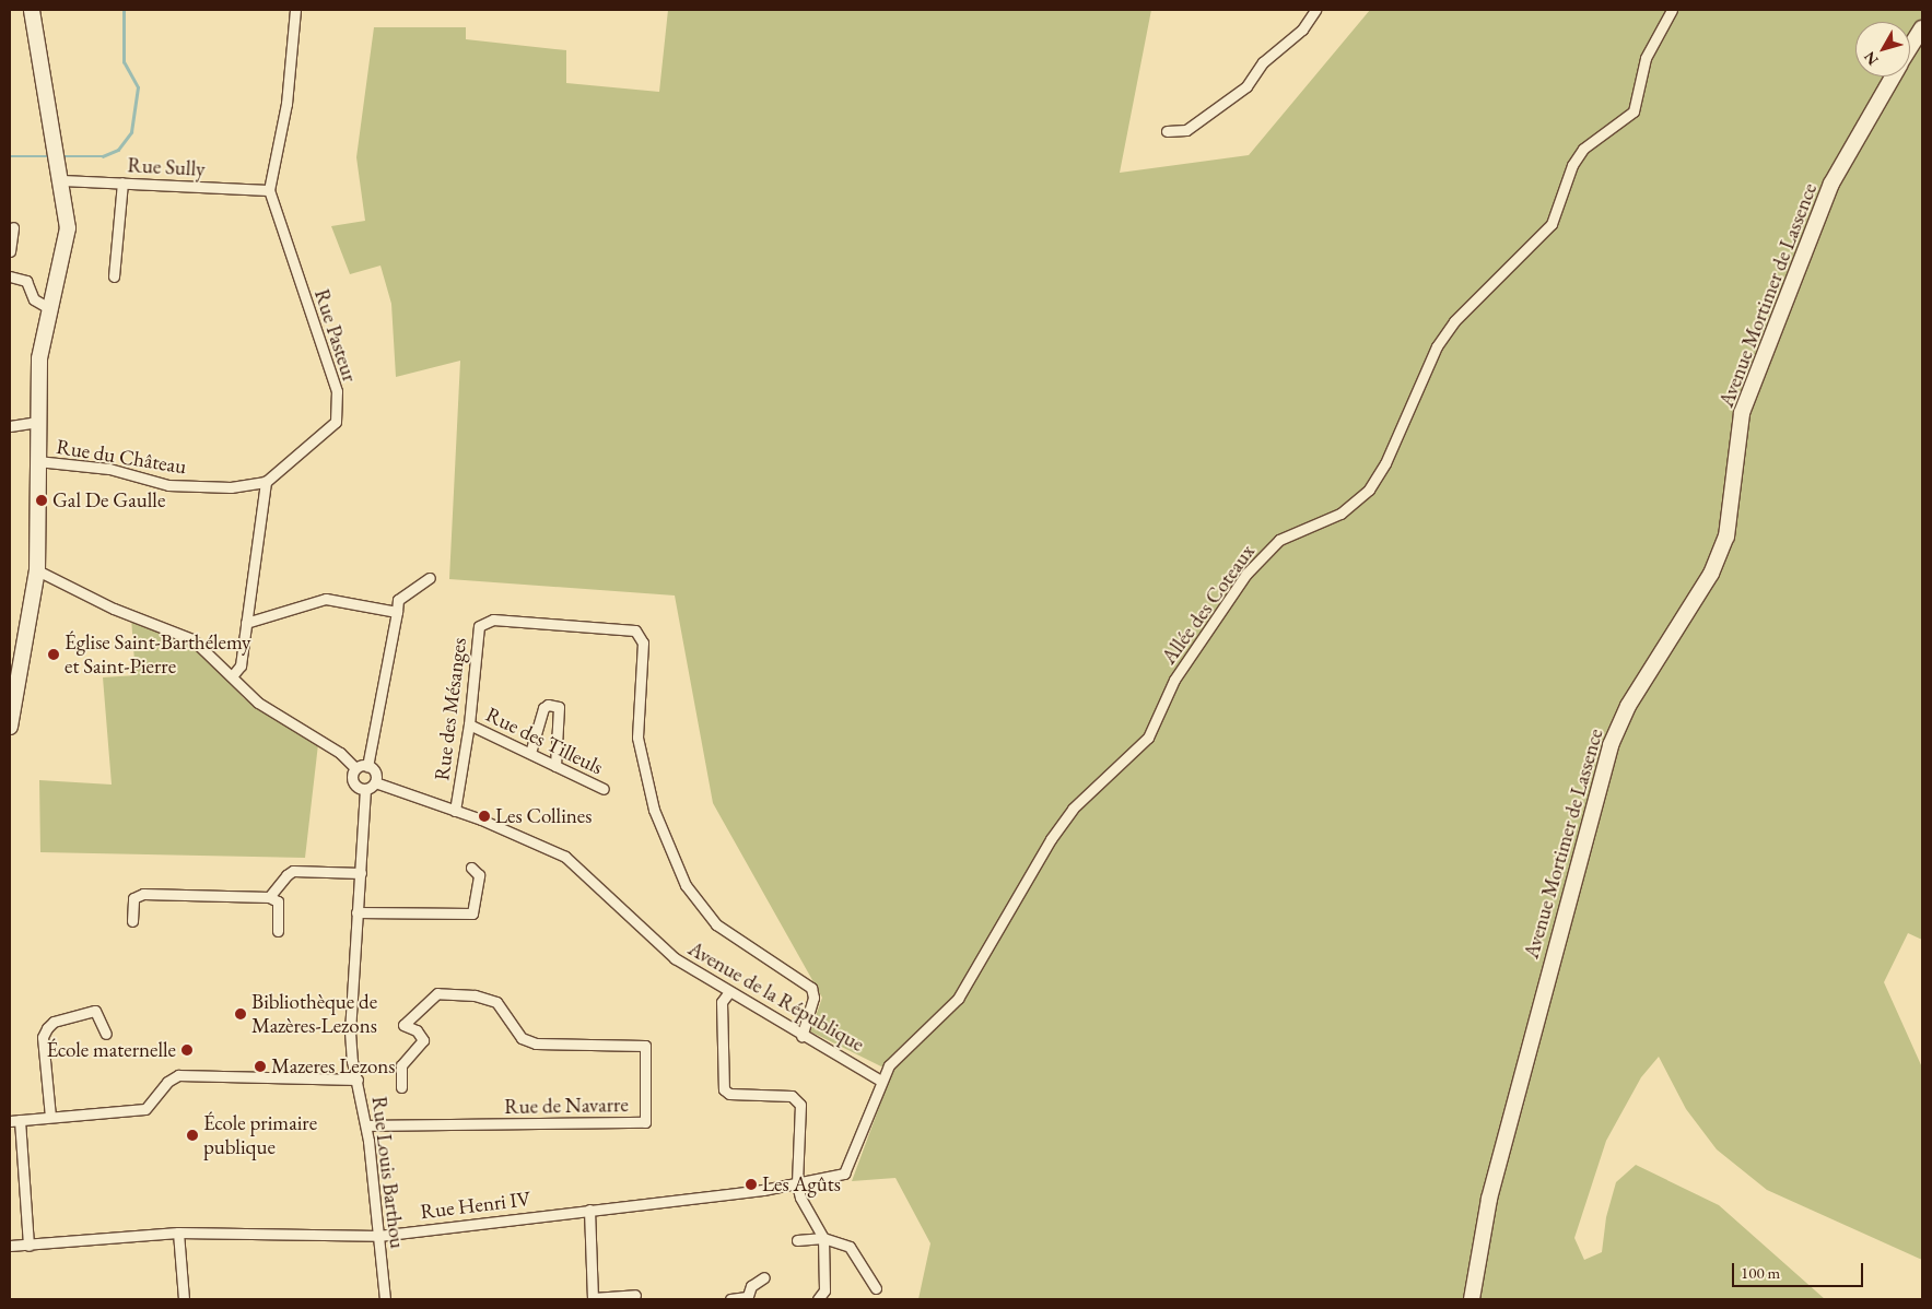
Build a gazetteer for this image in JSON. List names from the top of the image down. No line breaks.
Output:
{"streets":{"street":["Rue Sully","Avenue Mortimer de Lassence","Rue Pasteur","Rue du Château","Allée des Coteaux","Rue des Mésanges","Rue des Tilleuls","Avenue de la République","Rue de Navarre","Rue Louis Barthou","Rue Henri IV"]},"crossings":[["Rue Sully","Rue Pasteur"],["Rue Pasteur","Rue du Château"],["Allée des Coteaux","Avenue de la République"],["Allée des Coteaux","Rue Henri IV"],["Rue des Mésanges","Rue des Tilleuls"],["Rue des Mésanges","Avenue de la République"],["Avenue de la République","Rue Louis Barthou"],["Avenue de la République","Rue Henri IV"],["Rue de Navarre","Rue Louis Barthou"],["Rue Louis Barthou","Rue Henri IV"]],"places":["Gal De Gaulle","Église Saint-Barthélemy et Saint-Pierre","Les Collines","Bibliothèque de Mazères-Lezons","École maternelle","Mazeres Lezons","École primaire publique","Les Agûts"],"scale_bar":"100 m","north":"bottom left"}
